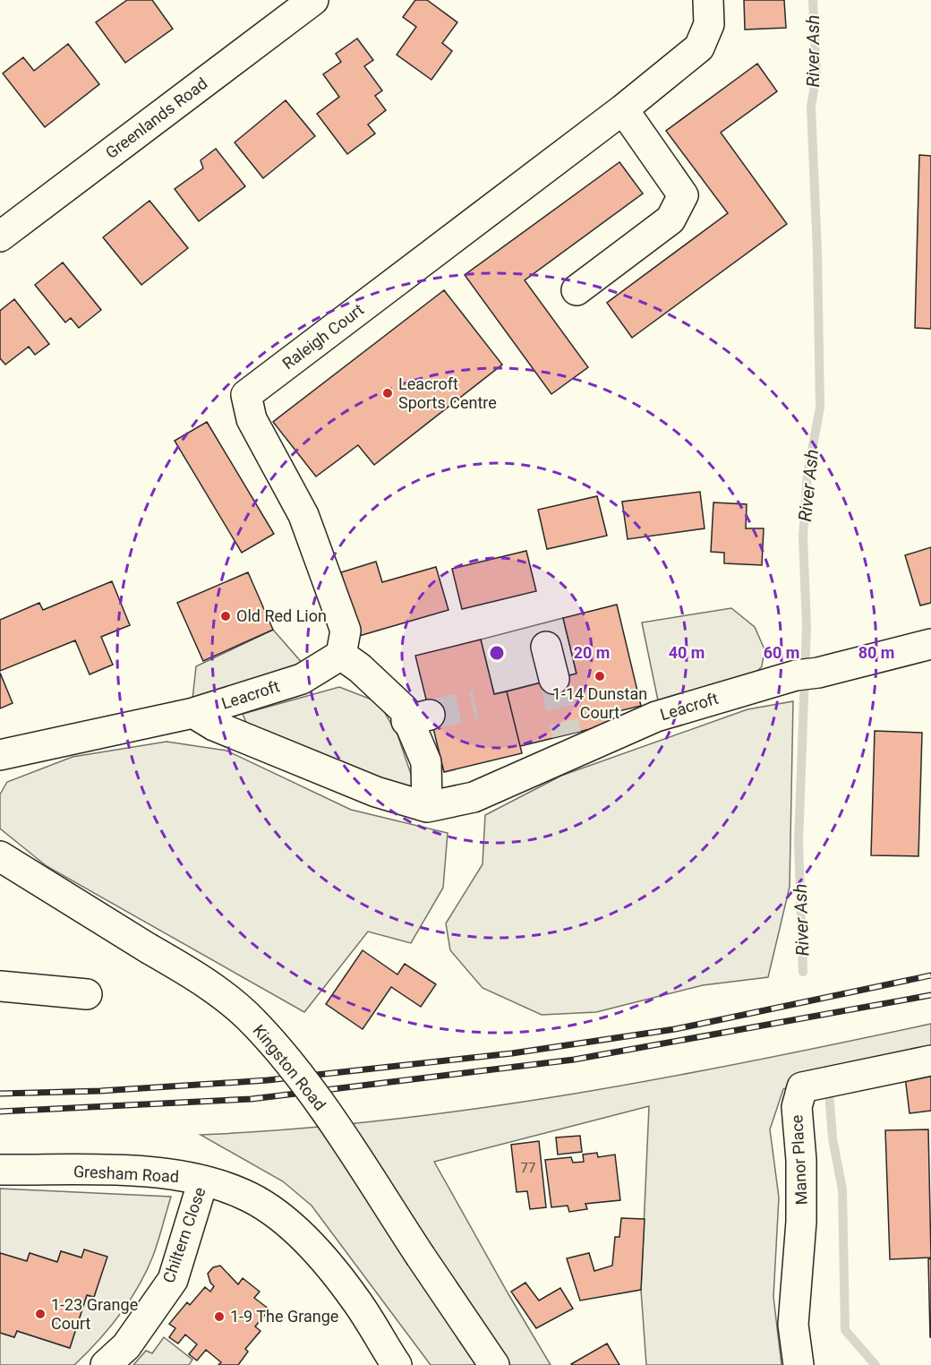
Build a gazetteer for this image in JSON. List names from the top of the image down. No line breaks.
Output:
{"streets":{"street":["Greenlands Road","Raleigh Court","Leacroft","Kingston Road","Manor Place","Gresham Road","Chiltern Close"]},"crossings":[["Raleigh Court","Leacroft"],["Gresham Road","Chiltern Close"]],"water":["River Ash"],"places":["Leacroft Sports Centre","Old Red Lion","1-14 Dunstan Court","1-23 Grange Court","1-9 The Grange"],"house_numbers":["77"],"rings":["20 m","40 m","60 m","80 m"]}
